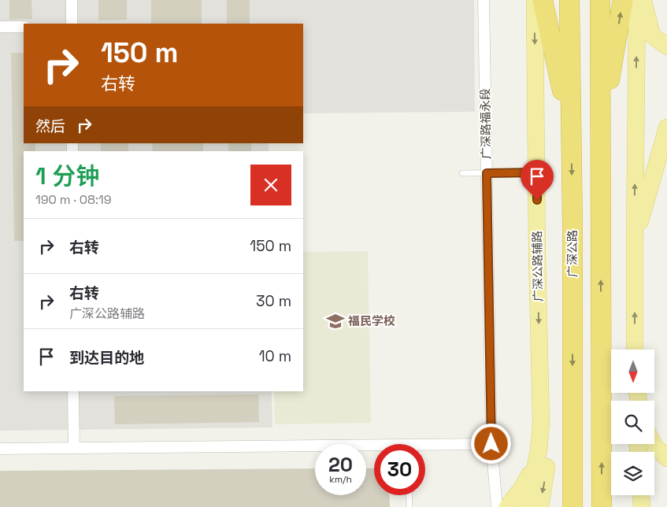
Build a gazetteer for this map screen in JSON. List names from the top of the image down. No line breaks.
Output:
{"streets":{"highway":["广深公路"],"main road":["广深公路辅路"],"street":["广深路福永段"]},"places":{"school or university":["福民学校"]},"north":"bottom","page":{"turn":["150 m","右转"],"then":"然后","heading":["1 分钟","190 m · 08:19"],"list":[{"name":"右转","value":"150 m"},{"name":"右转","note":"广深公路辅路","value":"30 m"},{"name":"到达目的地","value":"10 m"}],"speed":"20 km/h","limit":"30"}}
